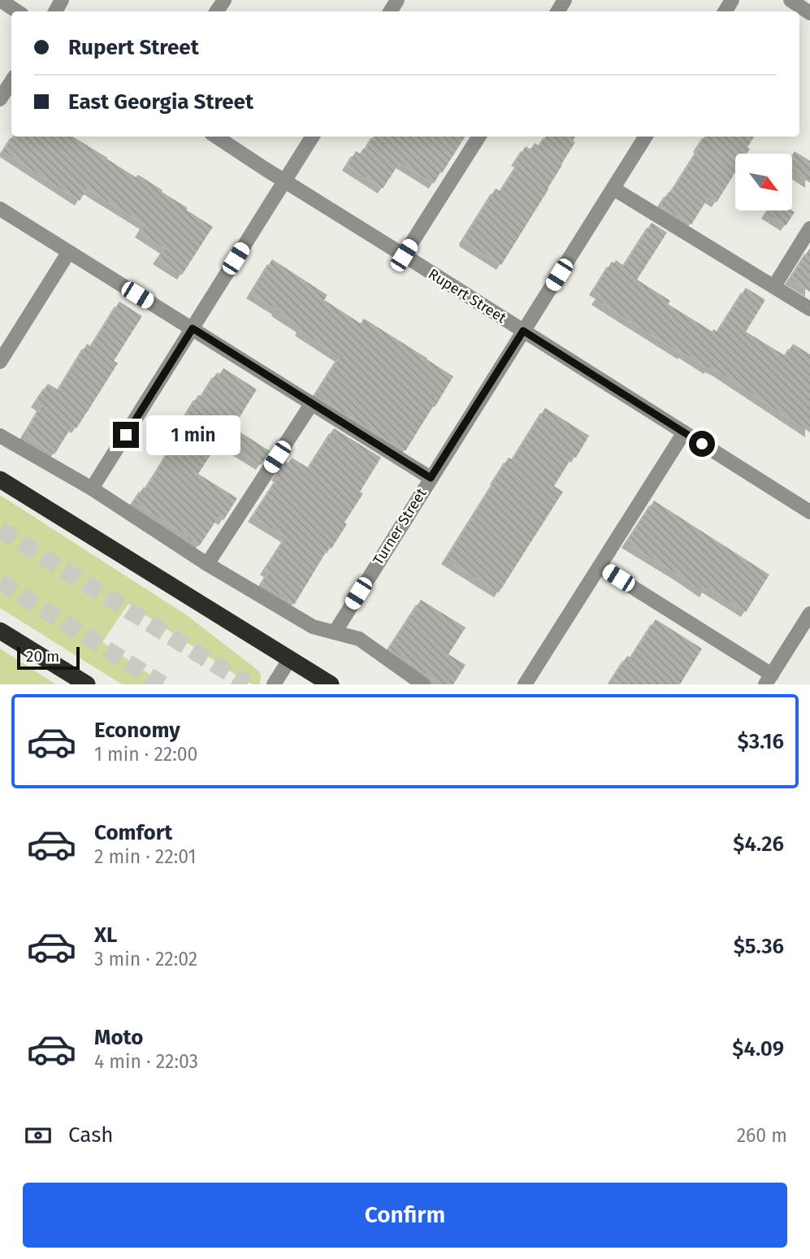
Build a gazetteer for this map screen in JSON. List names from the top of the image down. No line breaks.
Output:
{"streets":{"street":["Rupert Street","Turner Street"]},"crossings":[["Rupert Street","Turner Street"]],"scale_bar":"20 m","north":"bottom right","page":{"banner":["Rupert Street","East Georgia Street"],"bubble":"1 min","scale":"20 m","list":[{"name":"Economy","note":"1 min · 22:00","value":"$3.16"},{"name":"Comfort","note":"2 min · 22:01","value":"$4.26"},{"name":"XL","note":"3 min · 22:02","value":"$5.36"},{"name":"Moto","note":"4 min · 22:03","value":"$4.09"}],"pay":["Cash","260 m"],"buttons":"Confirm"}}
